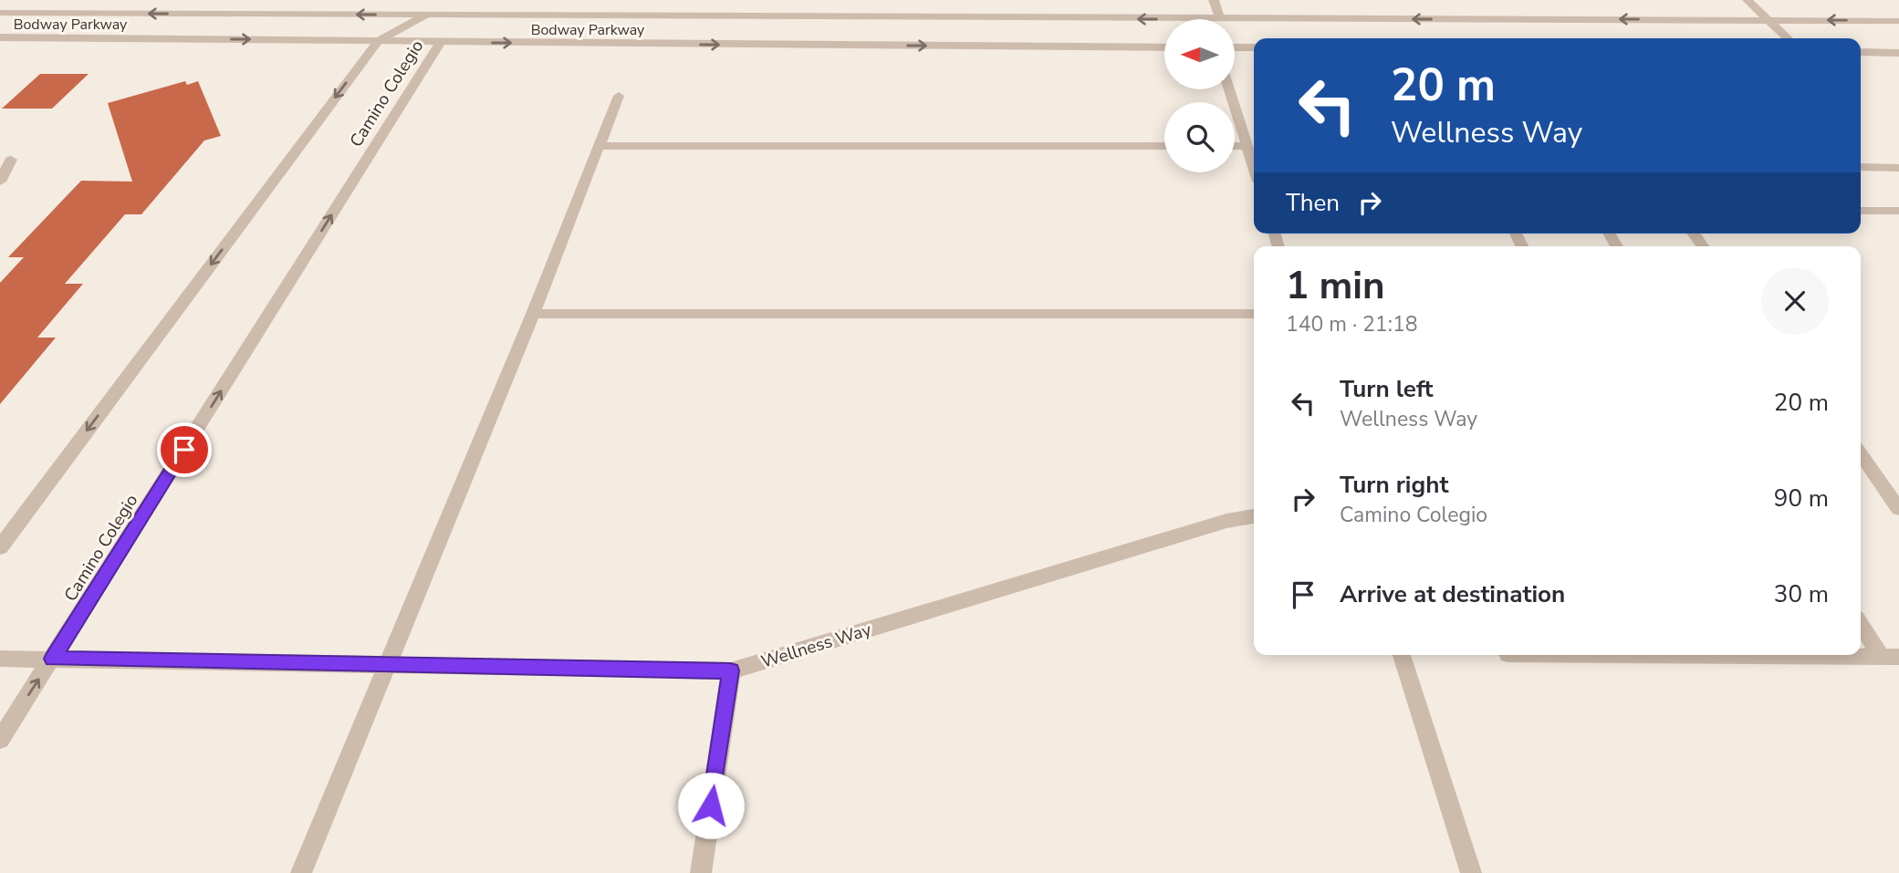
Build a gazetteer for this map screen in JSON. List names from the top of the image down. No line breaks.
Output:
{"streets":{"street":["Bodway Parkway","Camino Colegio","Wellness Way"]},"crossings":[["Bodway Parkway","Camino Colegio"],["Camino Colegio","Wellness Way"]],"north":"left","page":{"turn":["20 m","Wellness Way"],"then":"Then","heading":["1 min","140 m · 21:18"],"list":[{"name":"Turn left","note":"Wellness Way","value":"20 m"},{"name":"Turn right","note":"Camino Colegio","value":"90 m"},{"name":"Arrive at destination","value":"30 m"}]}}
